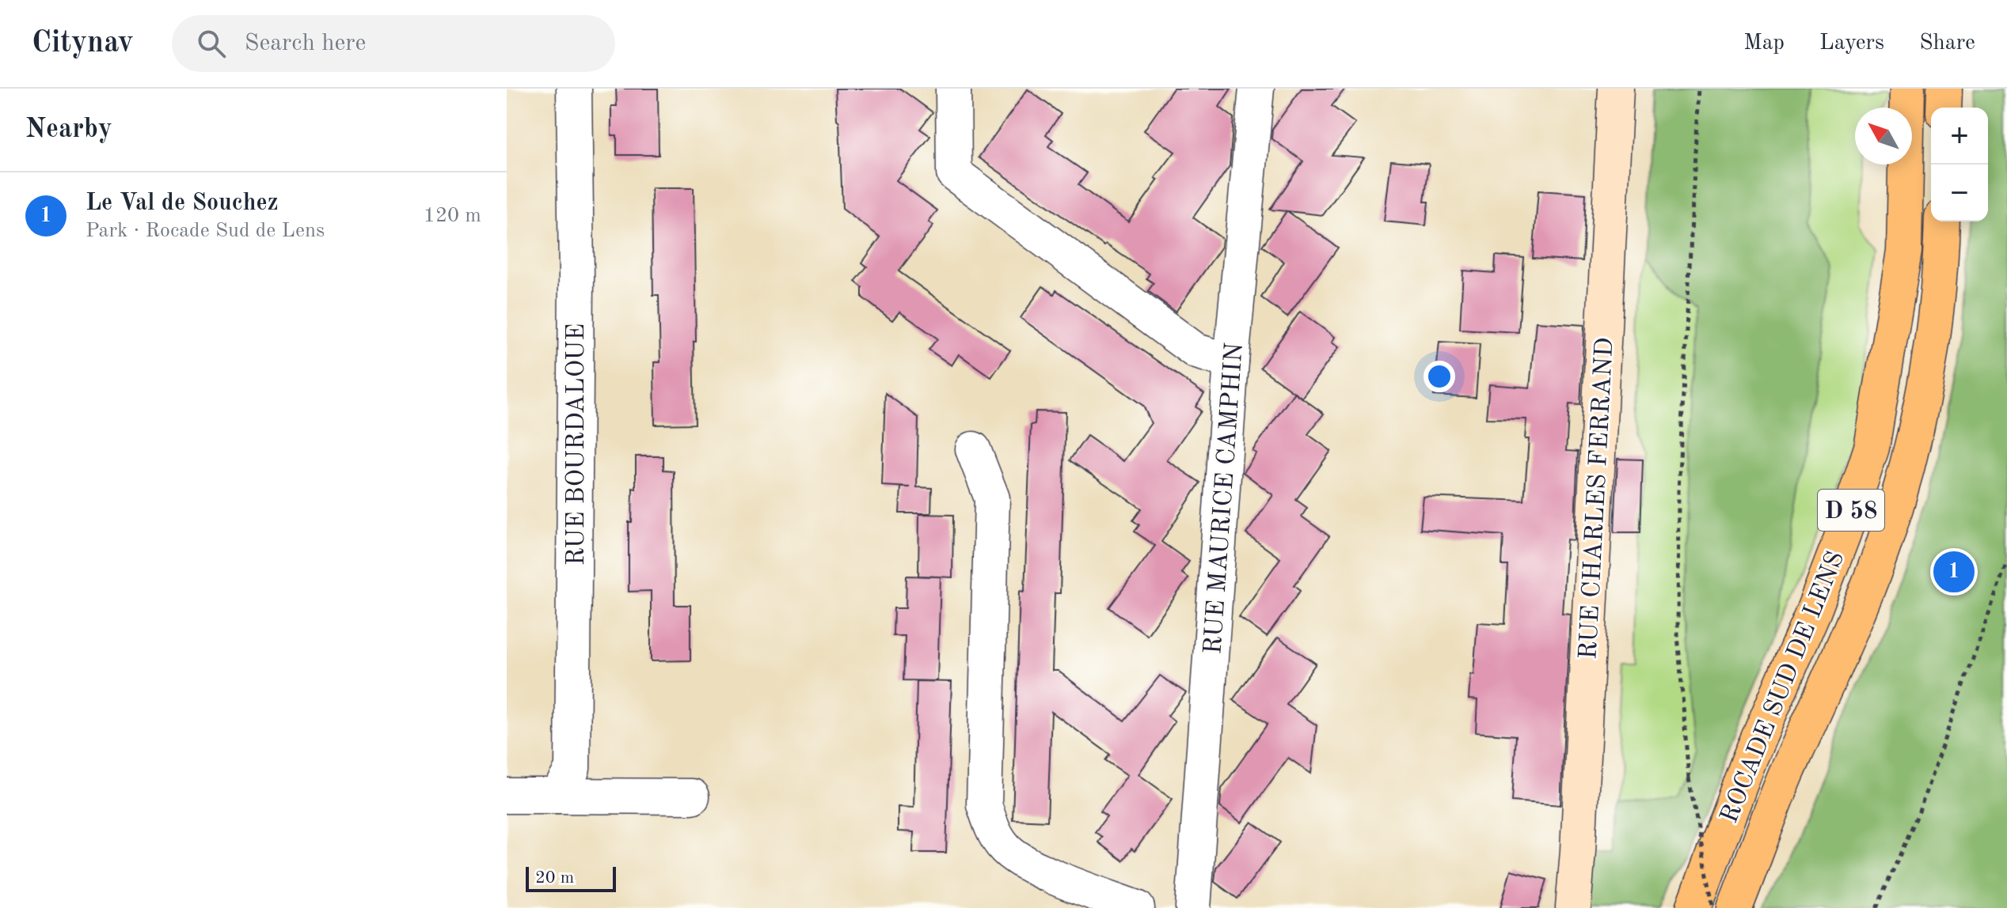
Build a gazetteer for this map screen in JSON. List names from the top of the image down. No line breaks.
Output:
{"streets":{"highway":["D 58","ROCADE SUD DE LENS"],"street":["RUE BOURDALOUE","RUE MAURICE CAMPHIN","RUE CHARLES FERRAND"]},"scale_bar":"20 m","north":"top left","page":{"header":"Citynav","search":"Search here","nav":["Map","Layers","Share"],"heading":"Nearby","map_buttons":["+","−"],"list":[{"mark":"1","name":"Le Val de Souchez","note":"Park · Rocade Sud de Lens","value":"120 m"}],"pins":"1","scale":"20 m"}}
